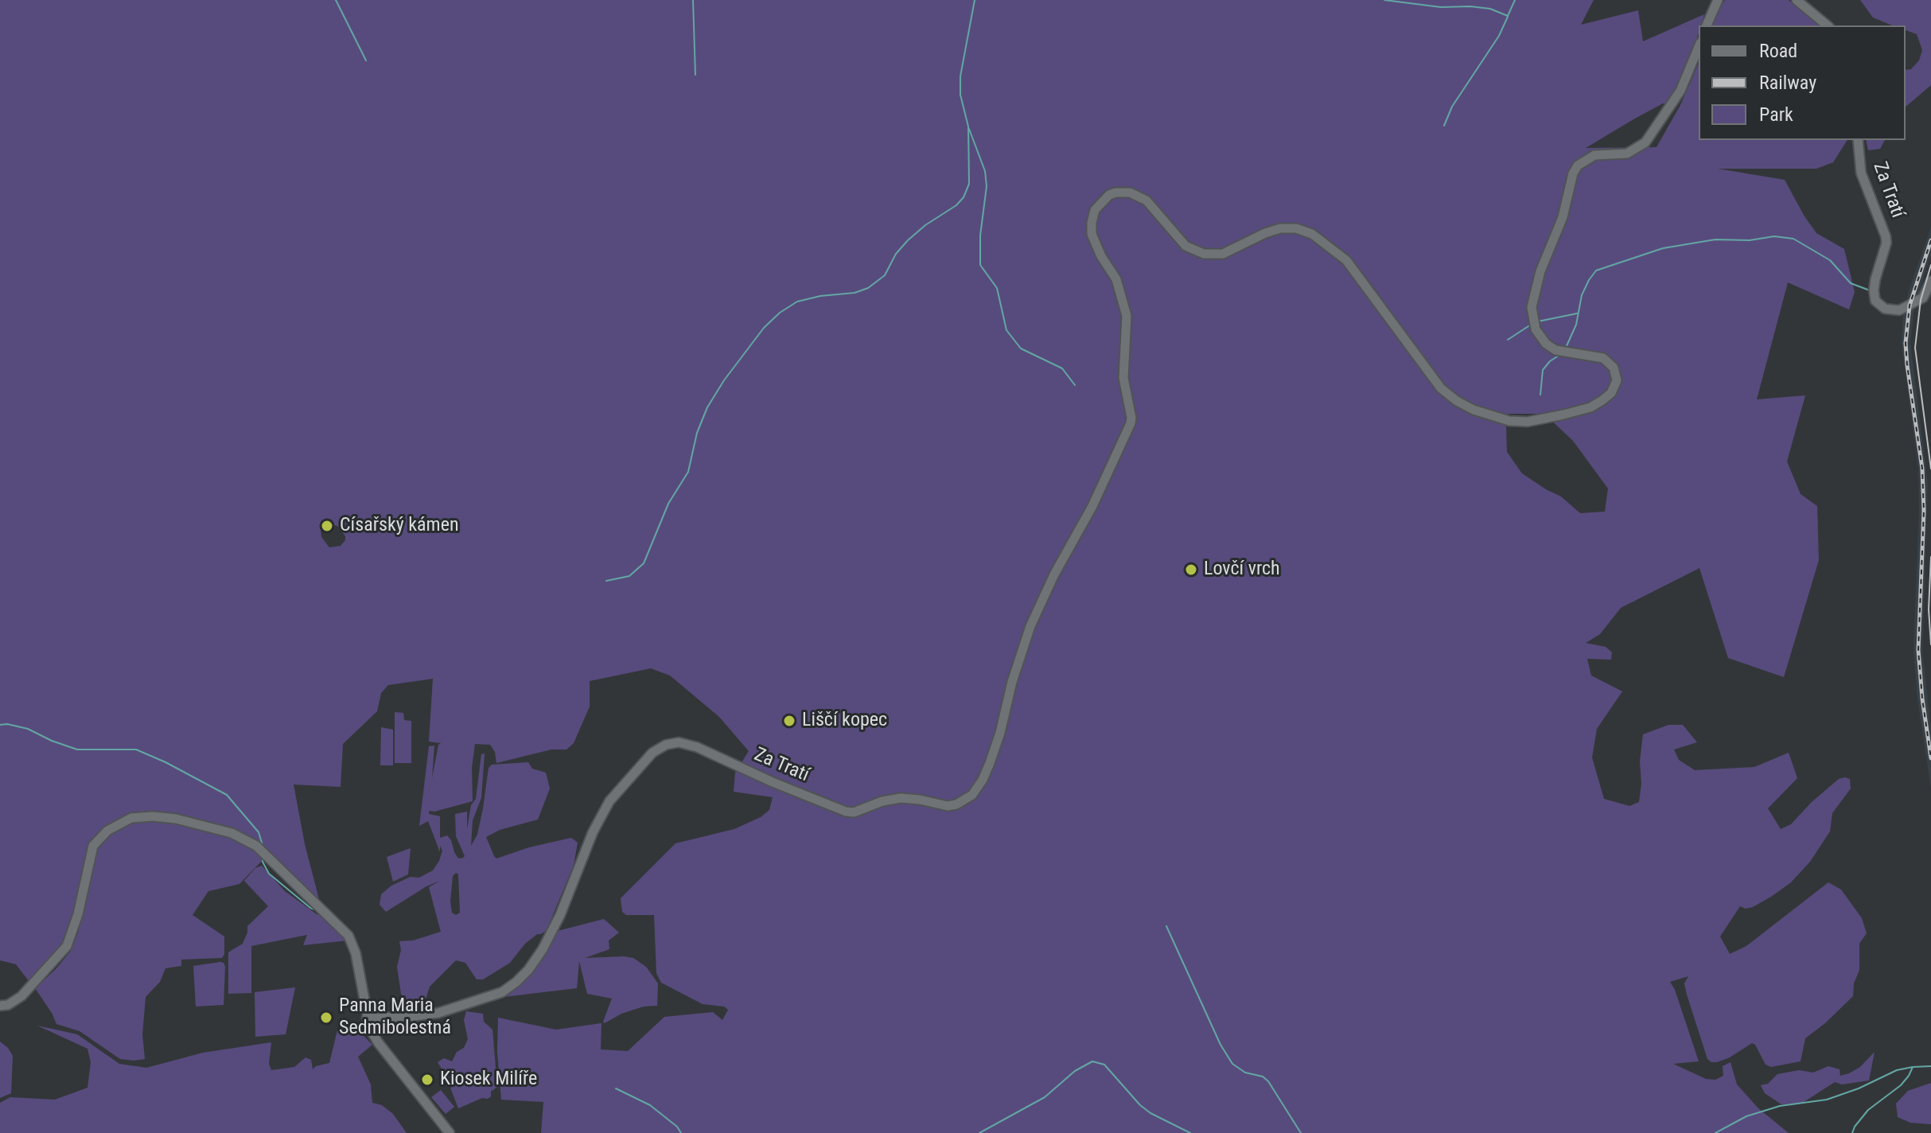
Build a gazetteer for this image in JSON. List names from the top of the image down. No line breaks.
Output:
{"streets":{"street":["Za Tratí"]},"places":["Císařský kámen","Lovčí vrch","Liščí kopec","Panna Maria Sedmibolestná","Kiosek Milíře"],"legend":["Road","Railway","Park"]}
